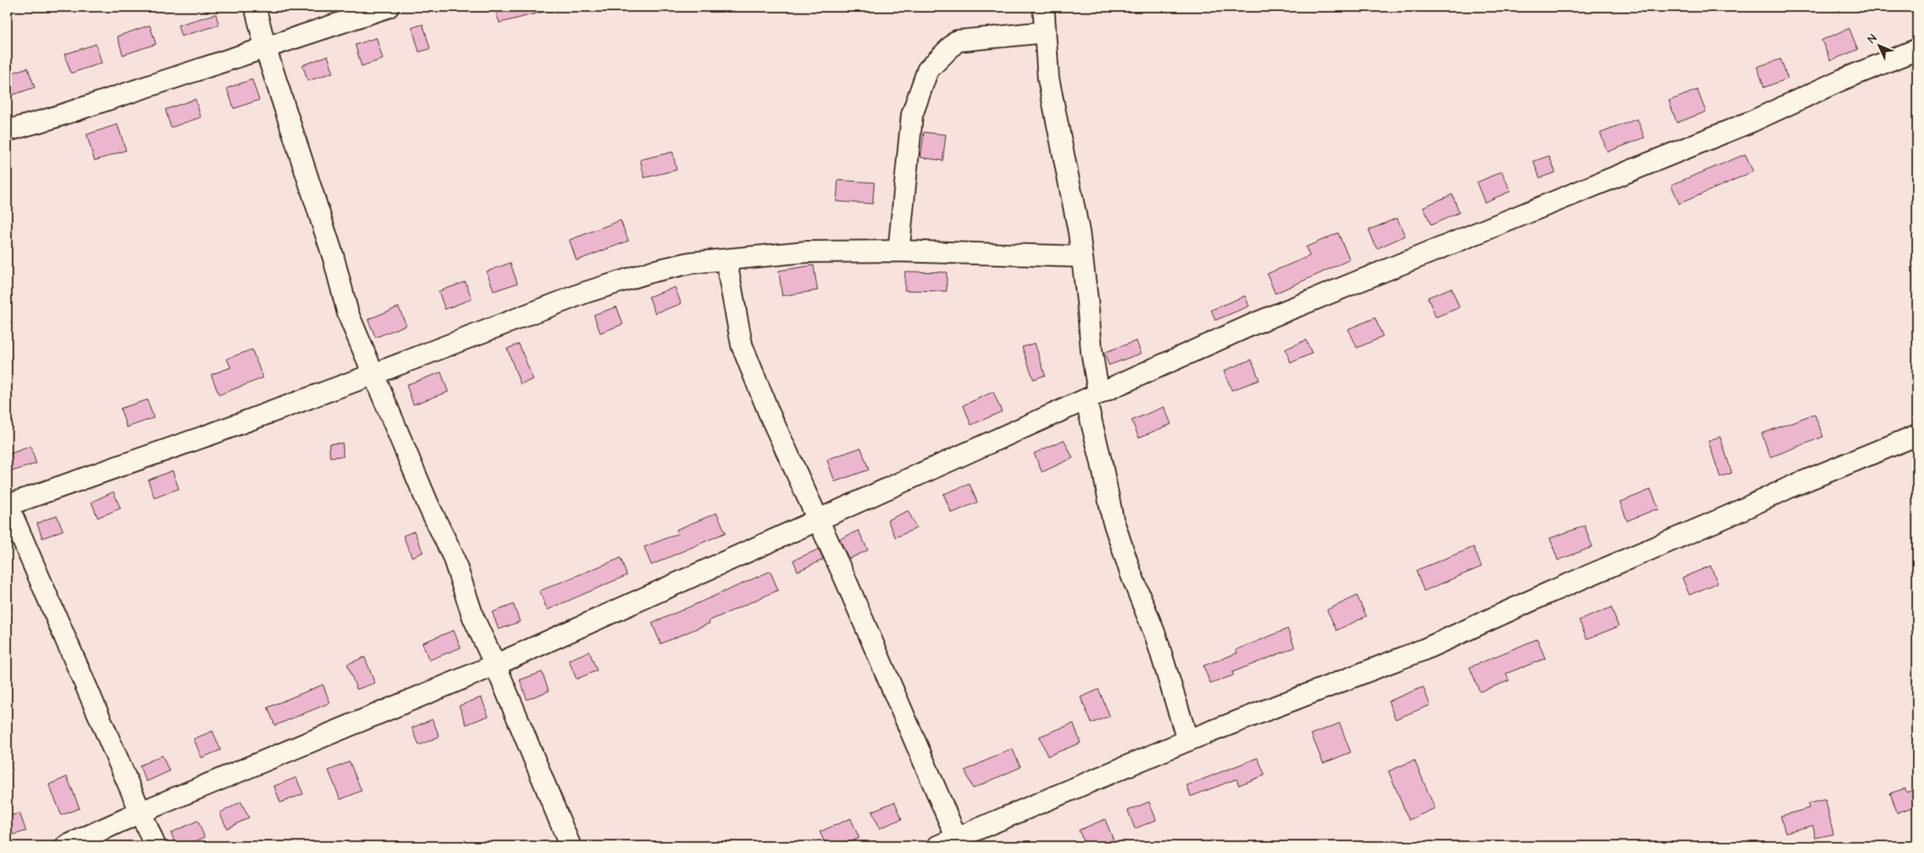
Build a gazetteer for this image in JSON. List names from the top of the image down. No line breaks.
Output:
{"north":"top left"}
